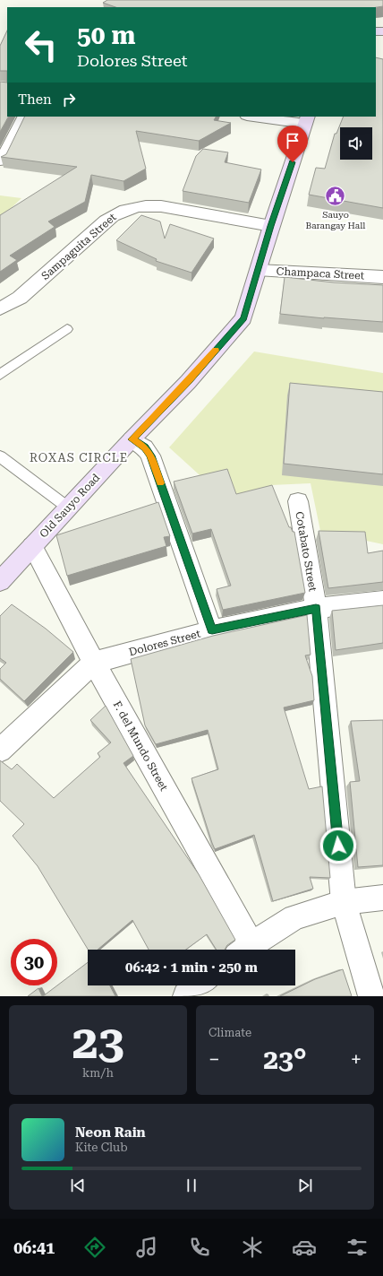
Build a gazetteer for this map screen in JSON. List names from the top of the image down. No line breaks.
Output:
{"streets":{"main road":["Old Sauyo Road"],"street":["Sampaguita Street","Champaca Street","Cotabato Street","Dolores Street","F. del Mundo Street"]},"crossings":[["Sampaguita Street","Old Sauyo Road"],["Champaca Street","Old Sauyo Road"],["Old Sauyo Road","F. del Mundo Street"],["Cotabato Street","Dolores Street"],["Dolores Street","F. del Mundo Street"]],"districts":["ROXAS CIRCLE"],"places":{"public building":["Sauyo Barangay Hall"]},"page":{"turn":["50 m","Dolores Street"],"then":"Then","limit":"30","trip":"06:42 · 1 min · 250 m","tile":[["23","km/h"],"Climate"],"heat":["−","23°","+"],"song":["Neon Rain","Kite Club"],"tabs":"06:41"}}
